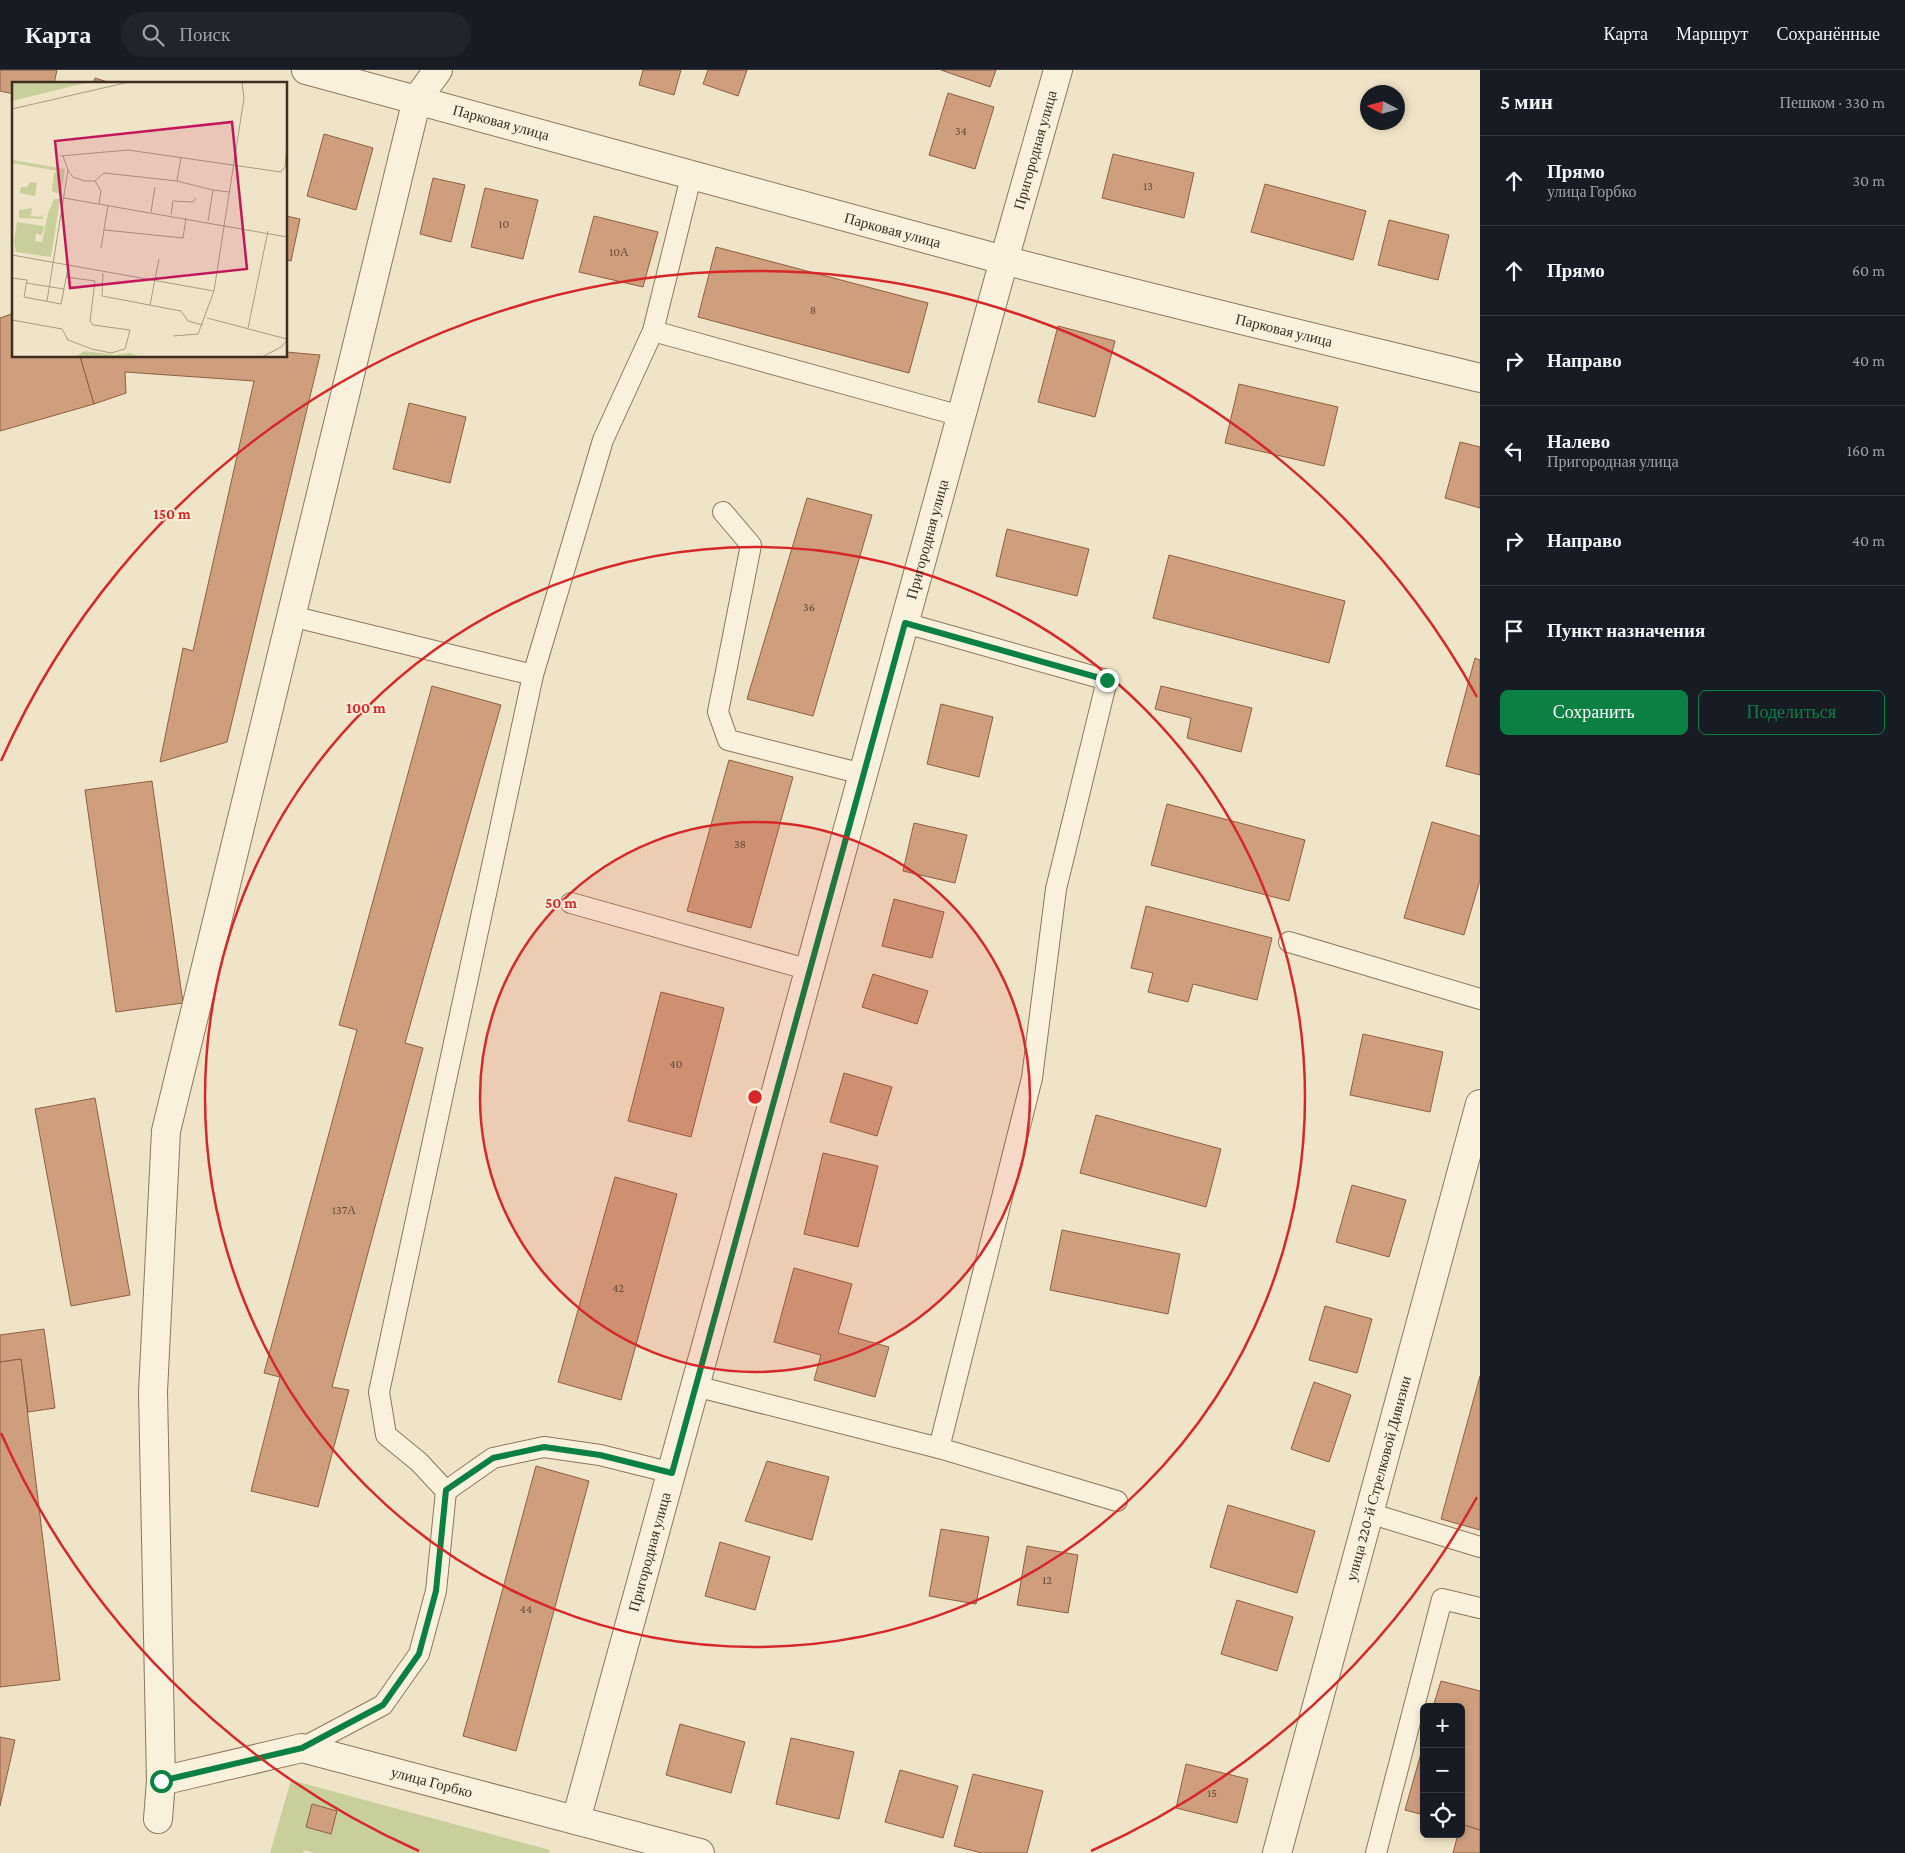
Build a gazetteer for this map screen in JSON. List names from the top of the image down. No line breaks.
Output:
{"streets":{"street":["Парковая улица","Пригородная улица","улица 220-й Стрелковой Дивизии","улица Горбко"]},"crossings":[["Парковая улица","Пригородная улица"],["Пригородная улица","улица Горбко"]],"house_numbers":["34","13","10","10А","8","36","38","40","137А","42","12","44","15"],"north":"left","page":{"header":"Карта","search":"Поиск","nav":["Карта","Маршрут","Сохранённые"],"heading":["5 мин","Пешком · 330 m"],"list":[["Прямо","улица Горбко","30 m"],["Прямо","60 m"],["Направо","40 m"],["Налево","Пригородная улица","160 m"],["Направо","40 m"],"Пункт назначения"],"buttons":["Сохранить","Поделиться"],"map_buttons":["+","−"]},"rings":["150 m","100 m","50 m"]}
